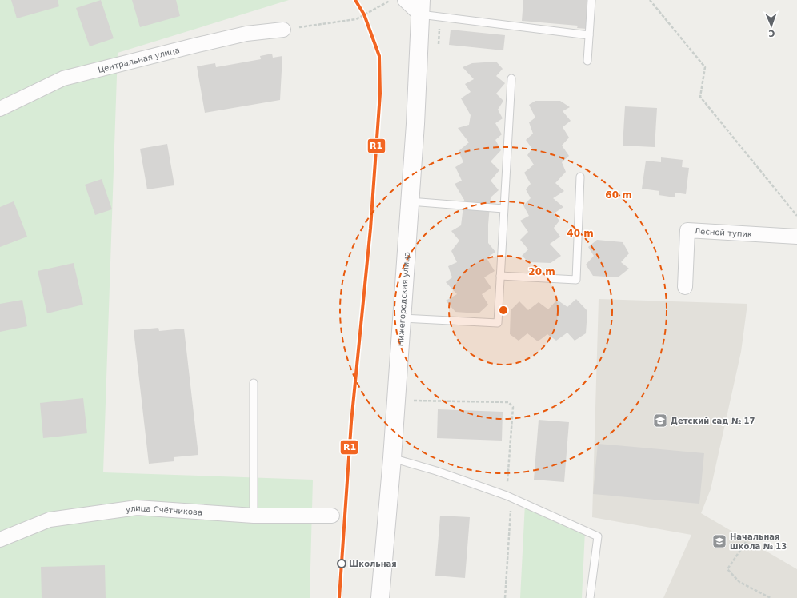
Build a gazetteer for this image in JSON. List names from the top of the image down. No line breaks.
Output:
{"streets":{"street":["Центральная улица","Лесной тупик","Нижегородская улица","улица Счётчикова"]},"places":{"school or university":["Детский сад № 17","Начальная школа № 13"],"other":["Школьная"]},"lines":["transit line R1"],"north":"bottom","rings":["60 m","40 m","20 m"]}
